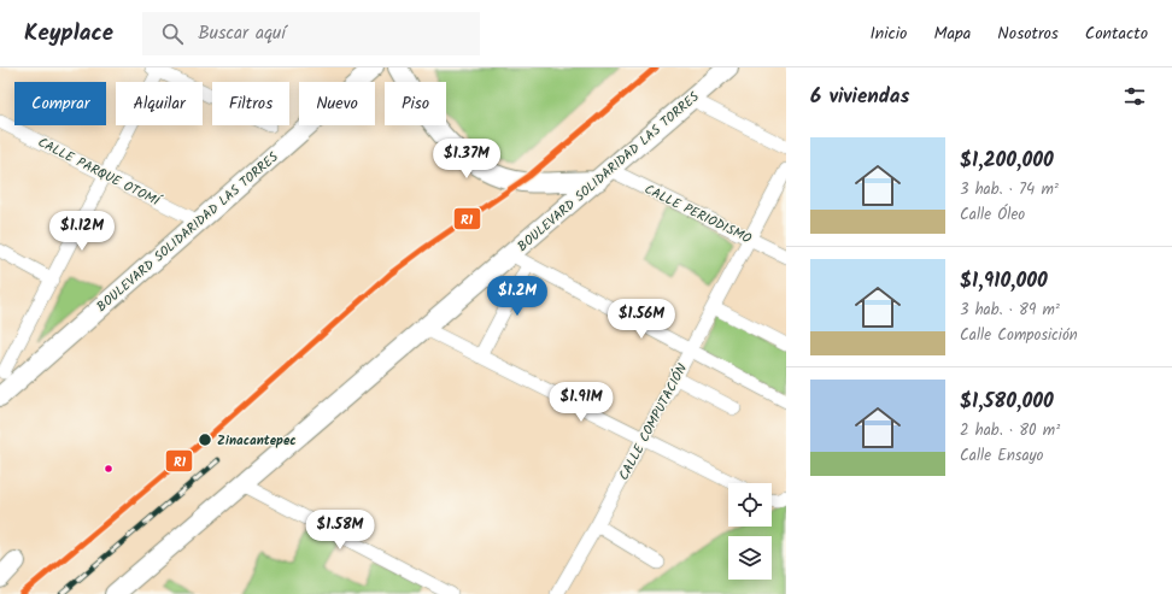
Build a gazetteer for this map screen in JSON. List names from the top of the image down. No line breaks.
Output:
{"streets":{"main road":["BOULEVARD SOLIDARIDAD LAS TORRES"],"street":["CALLE PARQUE OTOMÍ","CALLE PERIODISMO","CALLE COMPUTACIÓN"]},"crossings":[["CALLE PARQUE OTOMÍ","BOULEVARD SOLIDARIDAD LAS TORRES"],["BOULEVARD SOLIDARIDAD LAS TORRES","CALLE PERIODISMO"],["CALLE PERIODISMO","CALLE COMPUTACIÓN"]],"places":["Zinacantepec"],"lines":["transit line R1"],"page":{"header":"Keyplace","search":"Buscar aquí","nav":["Inicio","Mapa","Nosotros","Contacto"],"heading":"6 viviendas","chip":["Comprar","Alquilar","Filtros","Nuevo","Piso"],"list":[{"name":"$1,200,000","note":"3 hab. · 74 m² · Calle Óleo"},{"name":"$1,910,000","note":"3 hab. · 89 m² · Calle Composición"},{"name":"$1,580,000","note":"2 hab. · 80 m² · Calle Ensayo"}],"price":["$1.37M","$1.12M","$1.2M","$1.56M","$1.91M","$1.58M"]}}
